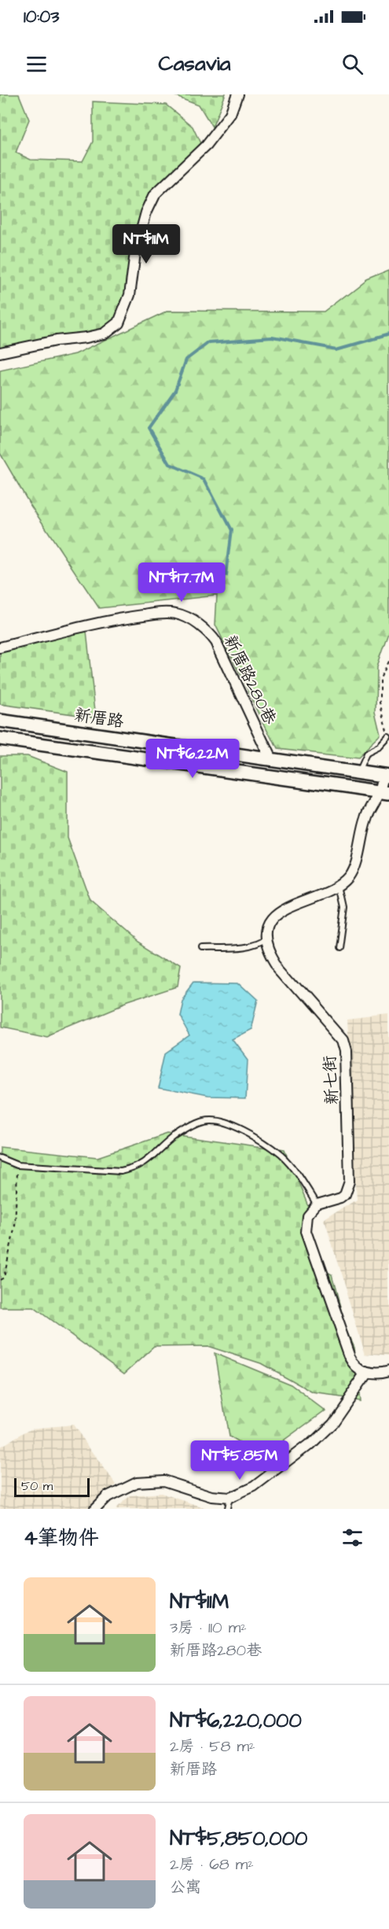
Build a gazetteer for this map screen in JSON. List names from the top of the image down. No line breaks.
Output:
{"streets":{"street":["新厝路280巷","新厝路","新七街"]},"crossings":[["新厝路280巷","新厝路"]],"scale_bar":"50 m","page":{"status":"10:03","header":"Casavia","price":["NT$11M","NT$17.7M","NT$6.22M","NT$5.85M"],"scale":"50 m","heading":"4筆物件","list":[{"name":"NT$11M","note":"3房 · 110 m² · 新厝路280巷"},{"name":"NT$6,220,000","note":"2房 · 58 m² · 新厝路"},{"name":"NT$5,850,000","note":"2房 · 68 m² · 公寓"}]}}
